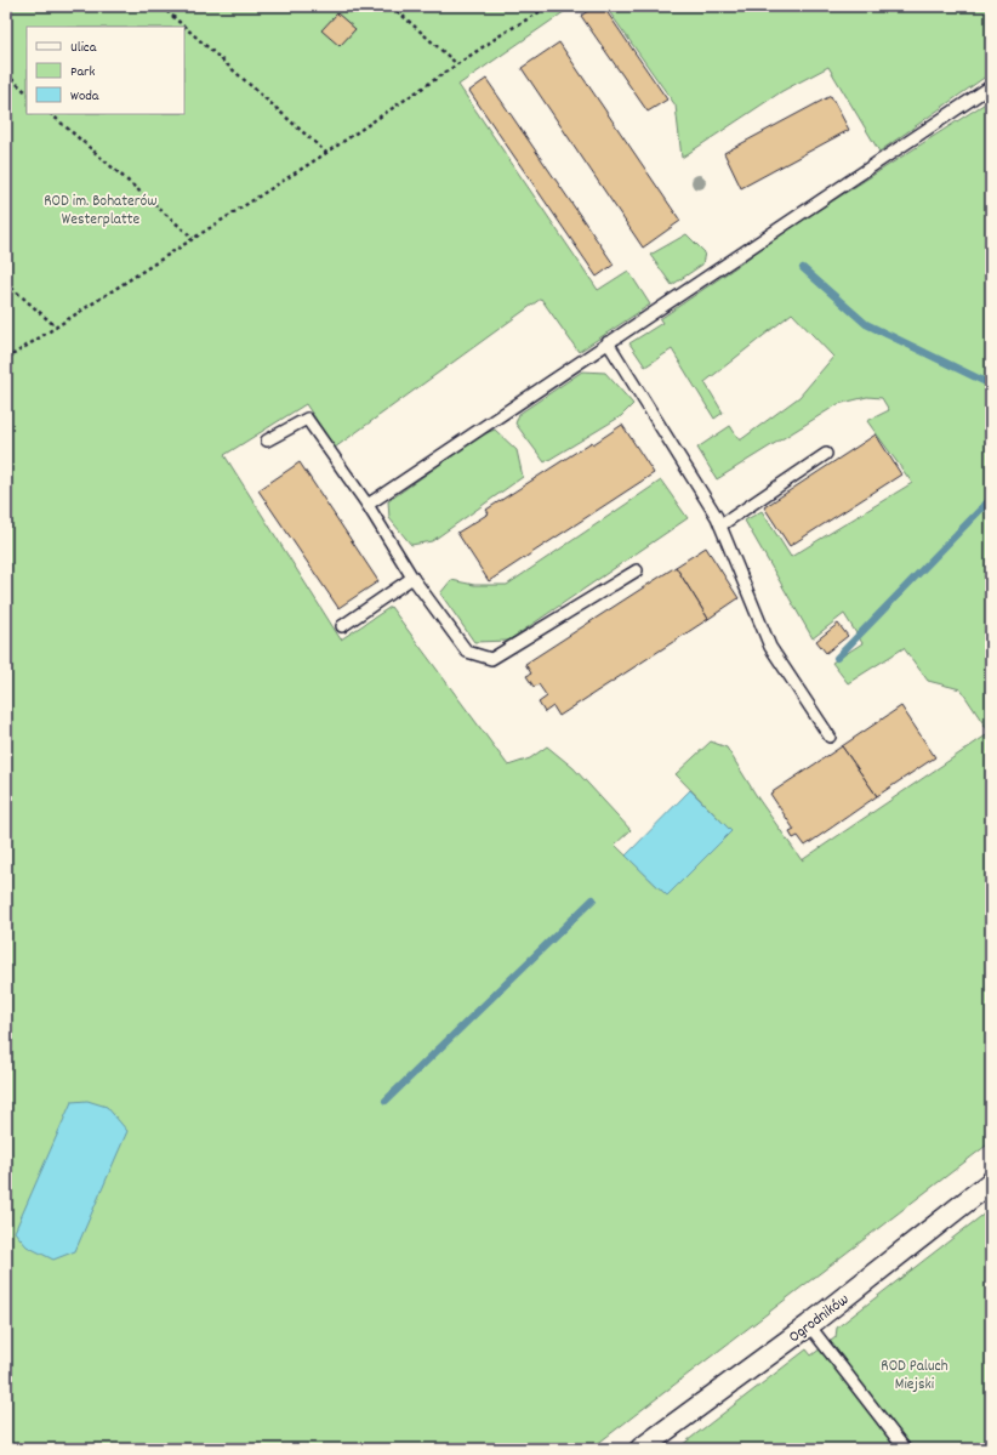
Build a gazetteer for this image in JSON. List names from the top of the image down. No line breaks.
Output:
{"streets":{"street":["Ogrodników"]},"parks":["ROD im. Bohaterów Westerplatte","ROD Paluch Miejski"],"legend":["Ulica","Park","Woda"]}
